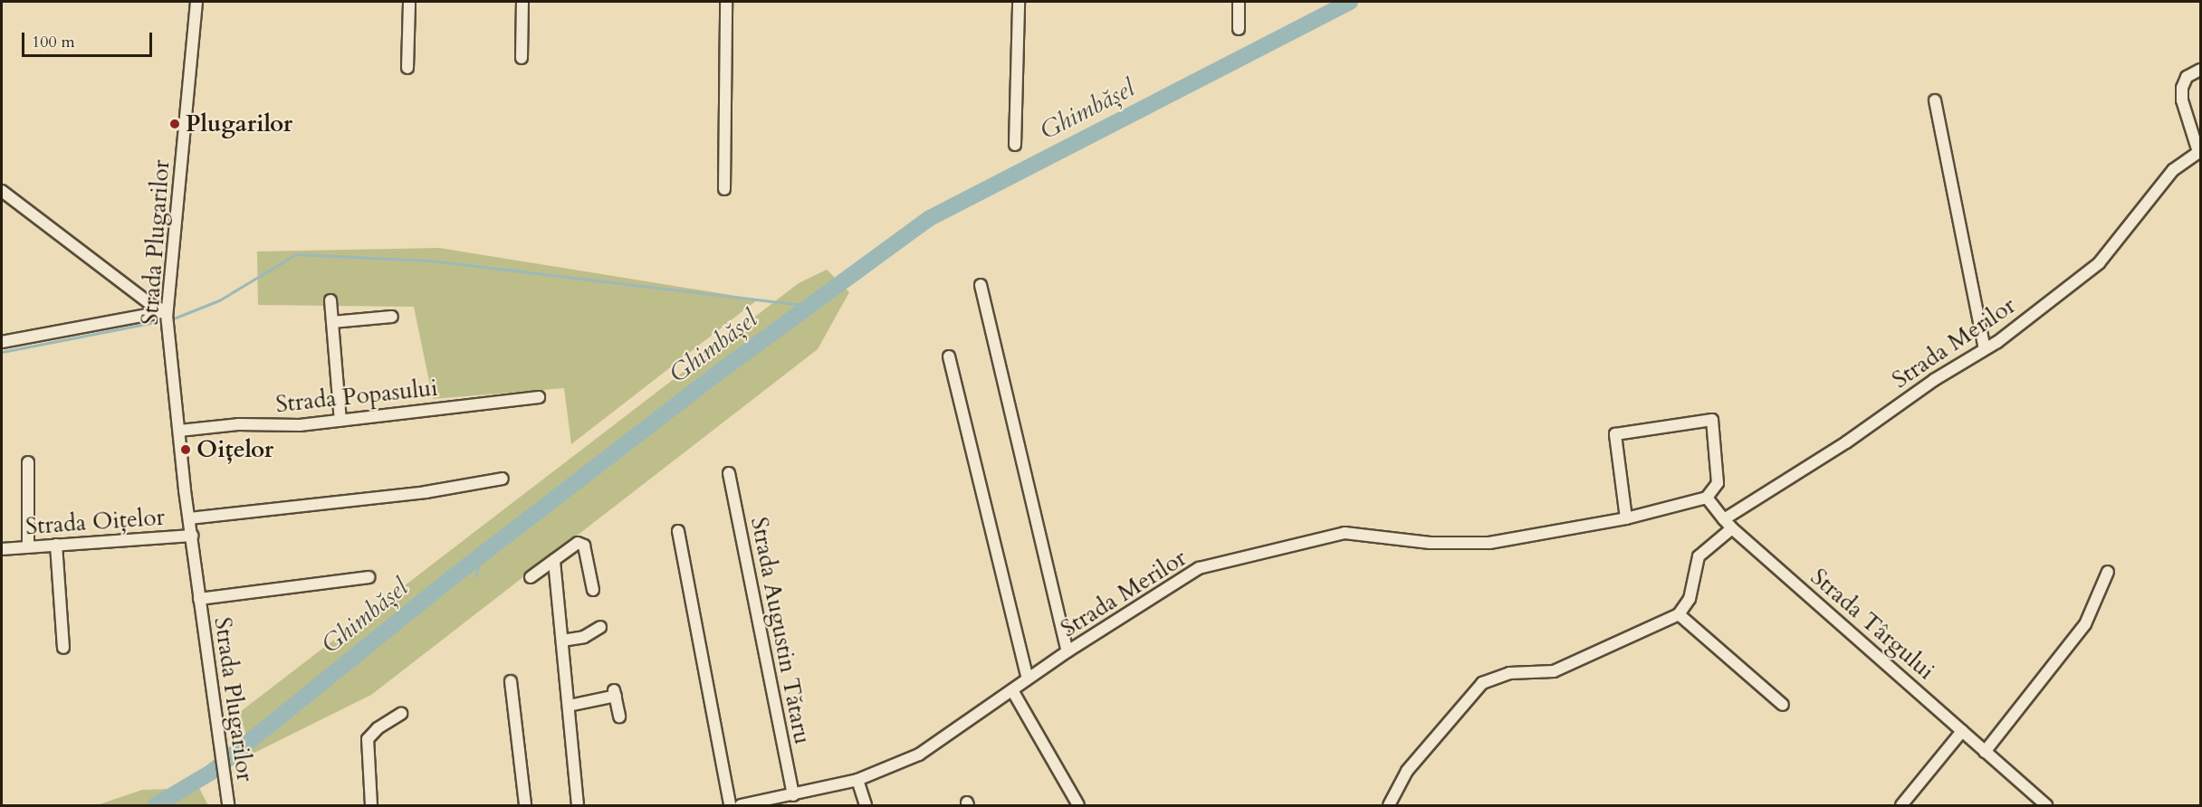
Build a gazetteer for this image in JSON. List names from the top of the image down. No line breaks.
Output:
{"streets":{"street":["Strada Plugarilor","Strada Merilor","Strada Popasului","Strada Oițelor","Strada Târgului","Strada Augustin Tătaru"]},"crossings":[["Strada Plugarilor","Strada Popasului"],["Strada Plugarilor","Strada Oițelor"],["Strada Merilor","Strada Târgului"],["Strada Merilor","Strada Augustin Tătaru"]],"water":["Ghimbășel"],"places":["Plugarilor","Oițelor"],"scale_bar":"100 m"}
